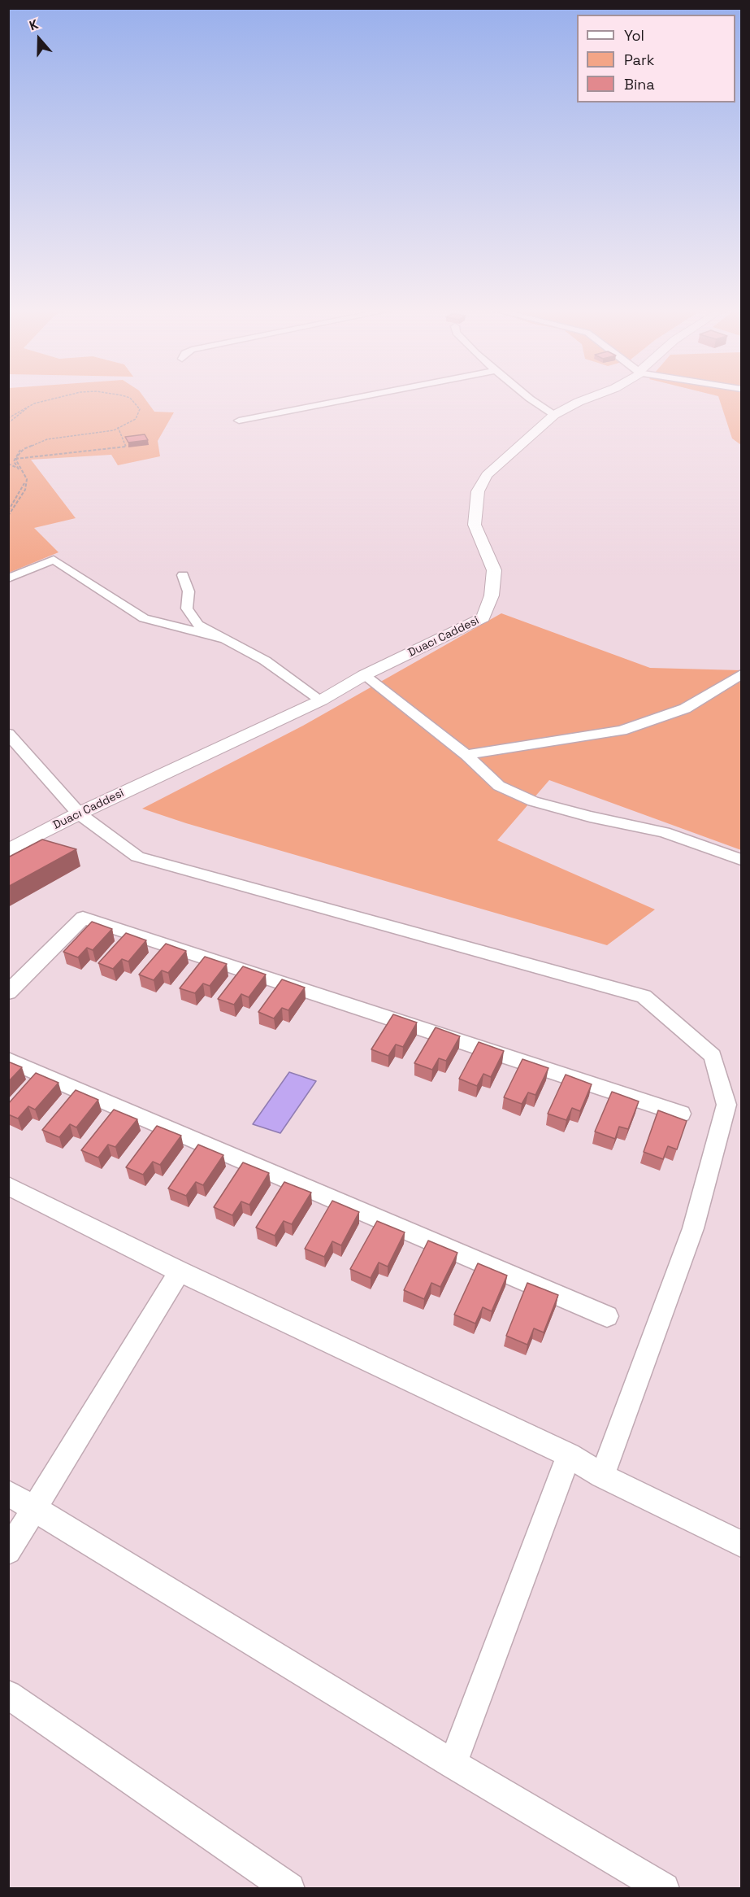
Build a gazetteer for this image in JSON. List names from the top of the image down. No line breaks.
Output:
{"streets":{"street":["Duacı Caddesi"]},"legend":["Yol","Park","Bina"],"north":"top"}
